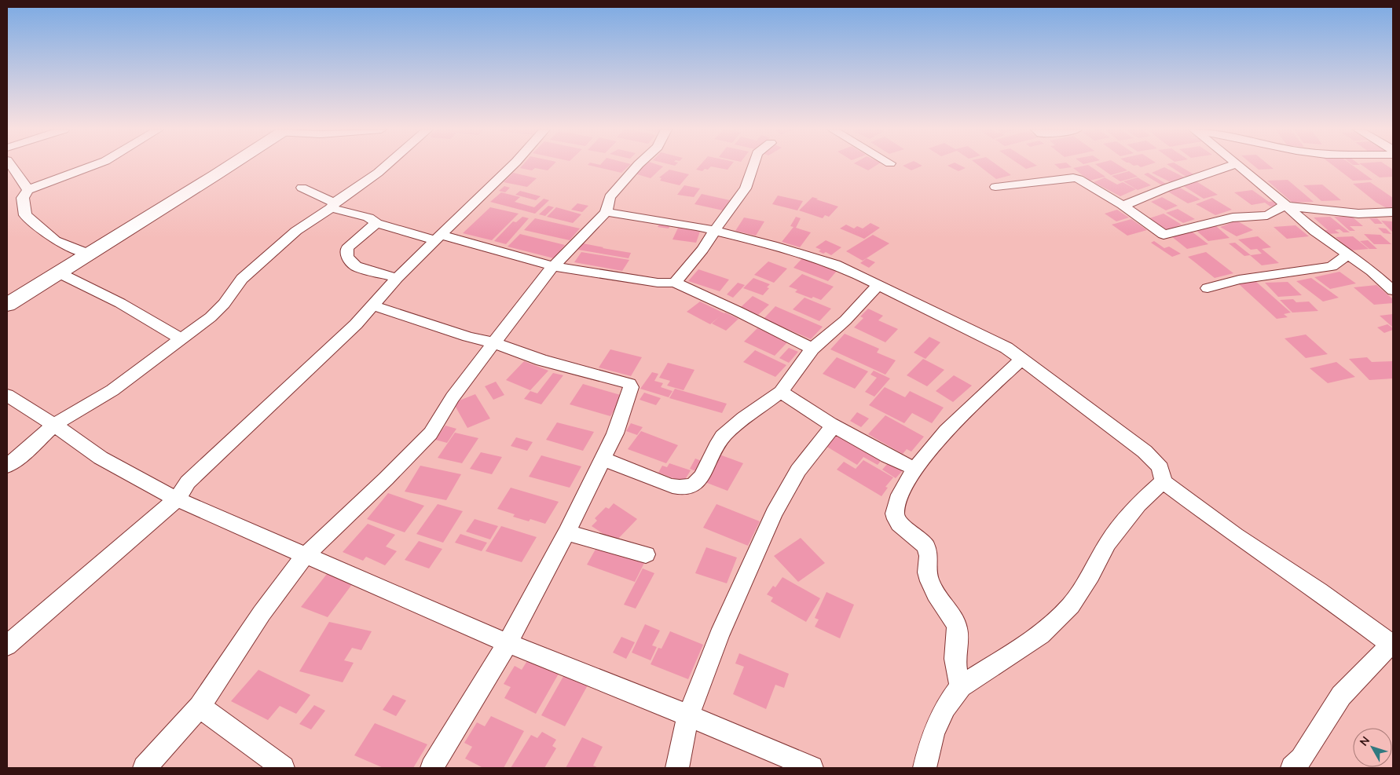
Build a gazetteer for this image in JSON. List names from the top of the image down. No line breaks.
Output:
{"north":"top left"}
